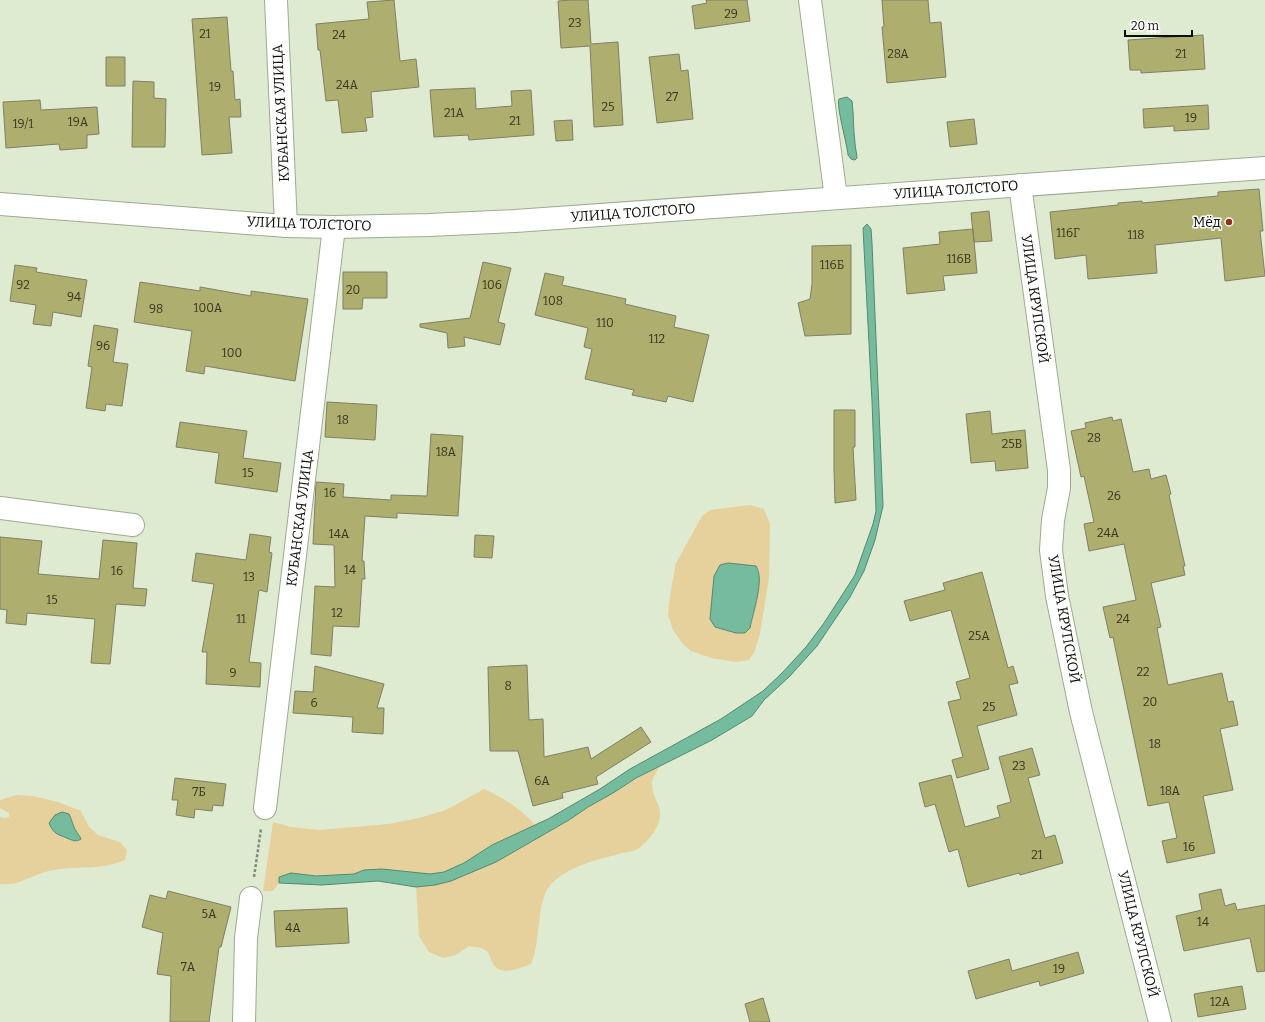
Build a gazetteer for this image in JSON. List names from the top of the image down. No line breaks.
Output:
{"streets":{"street":["КУБАНСКАЯ УЛИЦА","УЛИЦА ТОЛСТОГО","УЛИЦА КРУПСКОЙ"]},"crossings":[["КУБАНСКАЯ УЛИЦА","УЛИЦА ТОЛСТОГО"],["УЛИЦА ТОЛСТОГО","УЛИЦА КРУПСКОЙ"]],"places":["Мёд"],"house_numbers":["29","23","21","24","28А","21","24А","19","27","25","21А","19","21","19А","19/1","116Г","118","116В","116Б","92","106","20","94","108","100А","98","110","112","96","100","18","28","25В","18А","15","16","26","24А","14А","14","16","13","15","12","11","24","25А","22","9","8","20","6","25","18","23","6А","18А","7Б","16","21","5А","14","4А","7А","19","12А"],"scale_bar":"20 m"}
